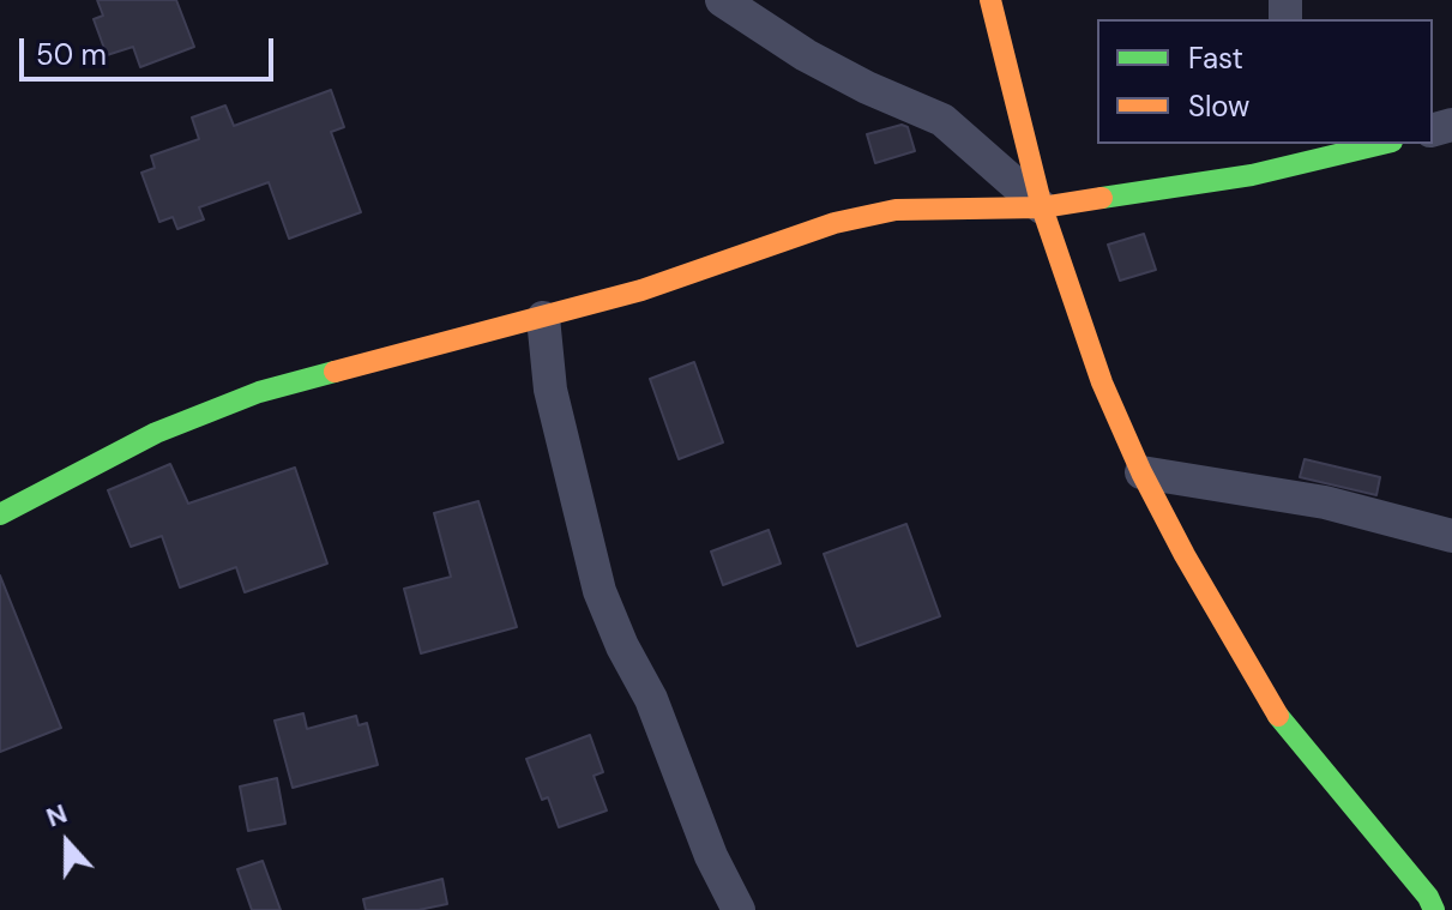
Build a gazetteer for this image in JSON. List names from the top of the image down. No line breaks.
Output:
{"legend":["Fast","Slow"],"scale_bar":"50 m","north":"top"}
